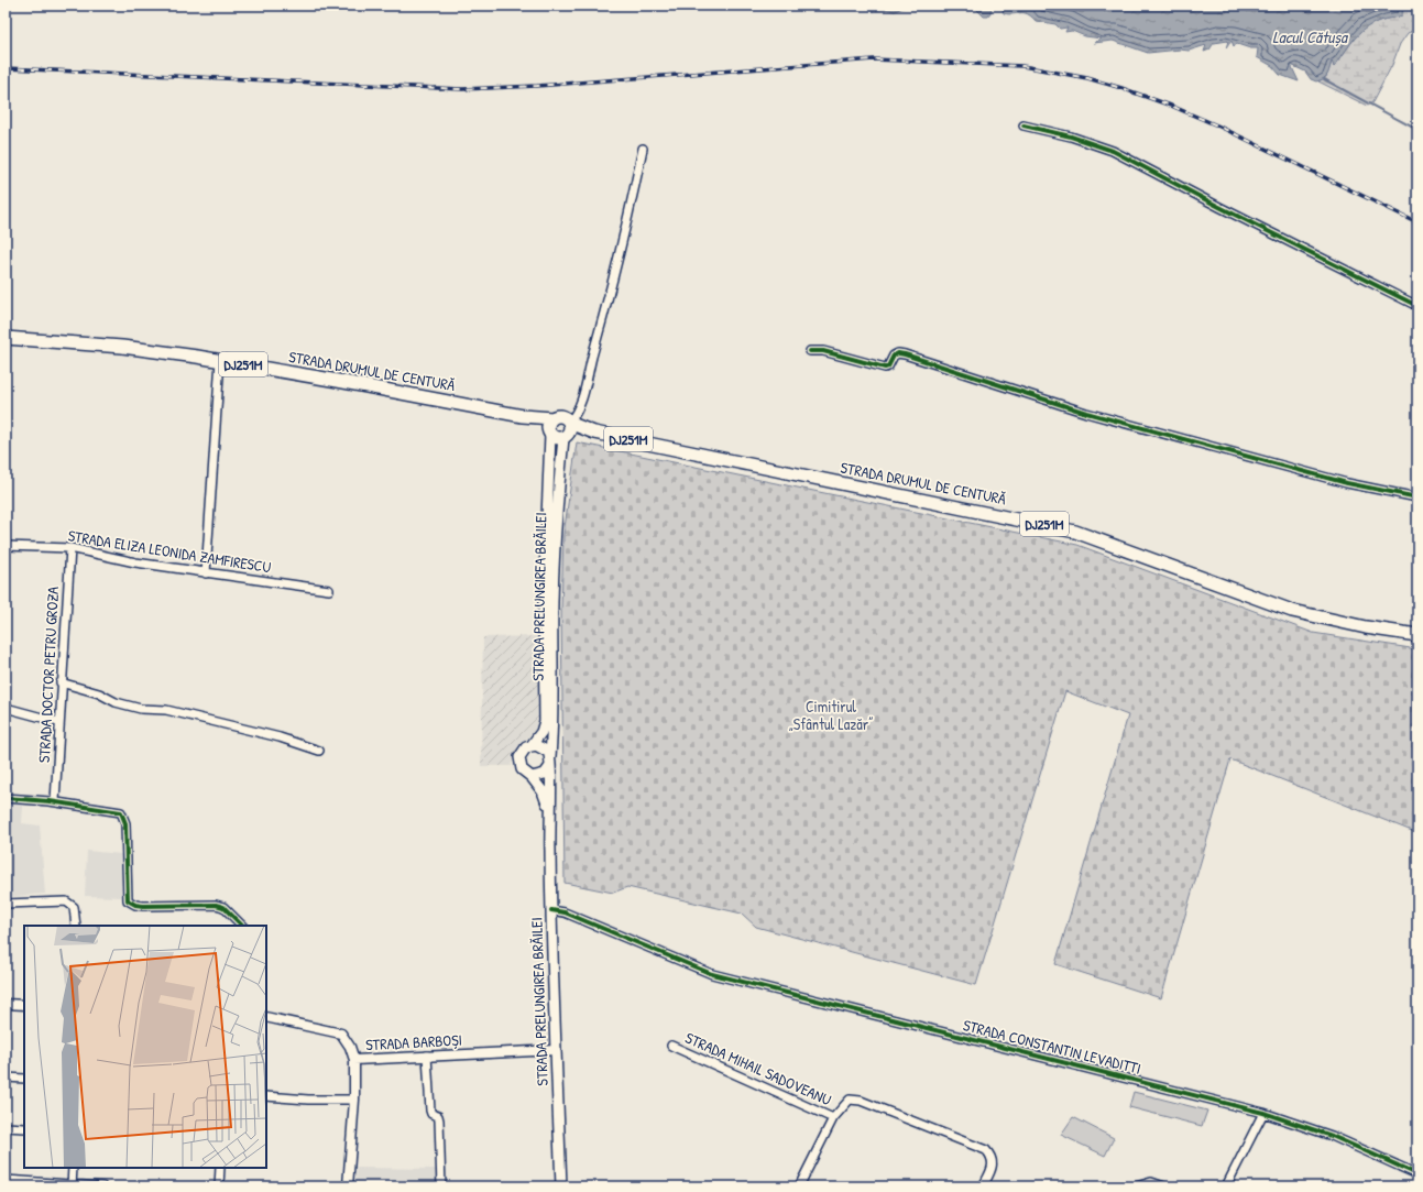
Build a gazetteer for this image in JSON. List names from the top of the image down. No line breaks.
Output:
{"streets":{"highway":["DJ251M","STRADA DRUMUL DE CENTURĂ"],"main road":["STRADA PRELUNGIREA BRĂILEI"],"street":["STRADA ELIZA LEONIDA ZAMFIRESCU","STRADA DOCTOR PETRU GROZA","STRADA BARBOȘI","STRADA CONSTANTIN LEVADITTI","STRADA MIHAIL SADOVEANU"]},"crossings":[["STRADA ELIZA LEONIDA ZAMFIRESCU","STRADA DOCTOR PETRU GROZA"],["STRADA PRELUNGIREA BRĂILEI","STRADA BARBOȘI"],["STRADA PRELUNGIREA BRĂILEI","STRADA CONSTANTIN LEVADITTI"]],"water":["Lacul Cătușa"],"parks":["Cimitirul „Sfântul Lazăr”"]}
